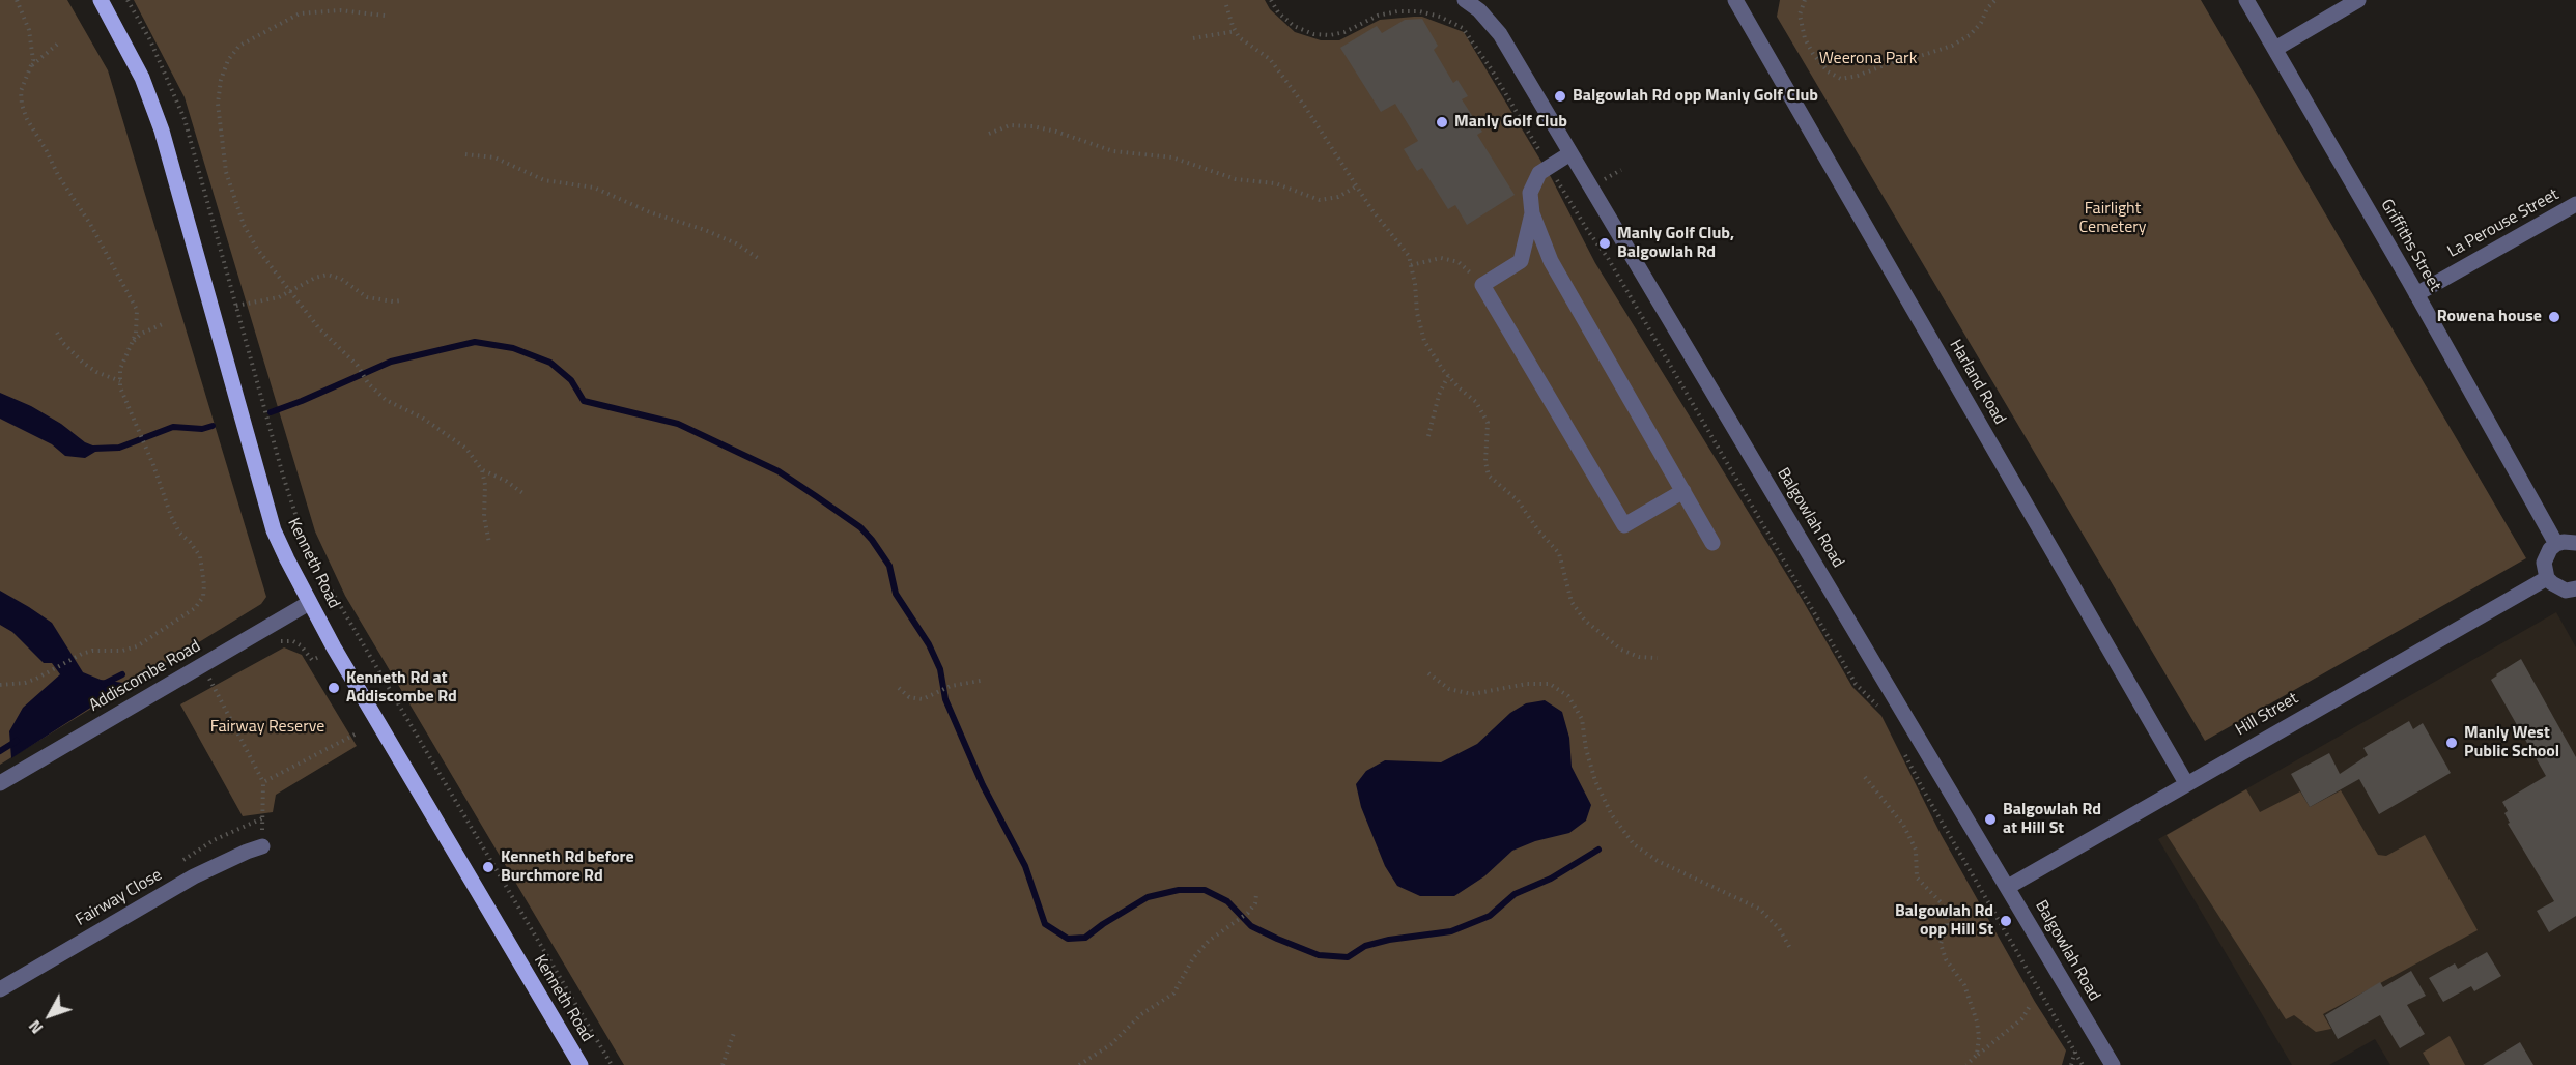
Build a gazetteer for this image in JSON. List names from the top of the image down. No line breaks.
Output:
{"streets":{"main road":["Kenneth Road"],"street":["La Perouse Street","Griffiths Street","Harland Road","Balgowlah Road","Addiscombe Road","Hill Street","Fairway Close"]},"crossings":[["La Perouse Street","Griffiths Street"],["Harland Road","Hill Street"],["Balgowlah Road","Hill Street"],["Kenneth Road","Addiscombe Road"]],"parks":["Weerona Park","Fairlight Cemetery","Fairway Reserve"],"places":["Balgowlah Rd opp Manly Golf Club","Manly Golf Club","Manly Golf Club, Balgowlah Rd","Rowena house","Kenneth Rd at Addiscombe Rd","Manly West Public School","Balgowlah Rd at Hill St","Kenneth Rd before Burchmore Rd","Balgowlah Rd opp Hill St"],"north":"bottom left"}
